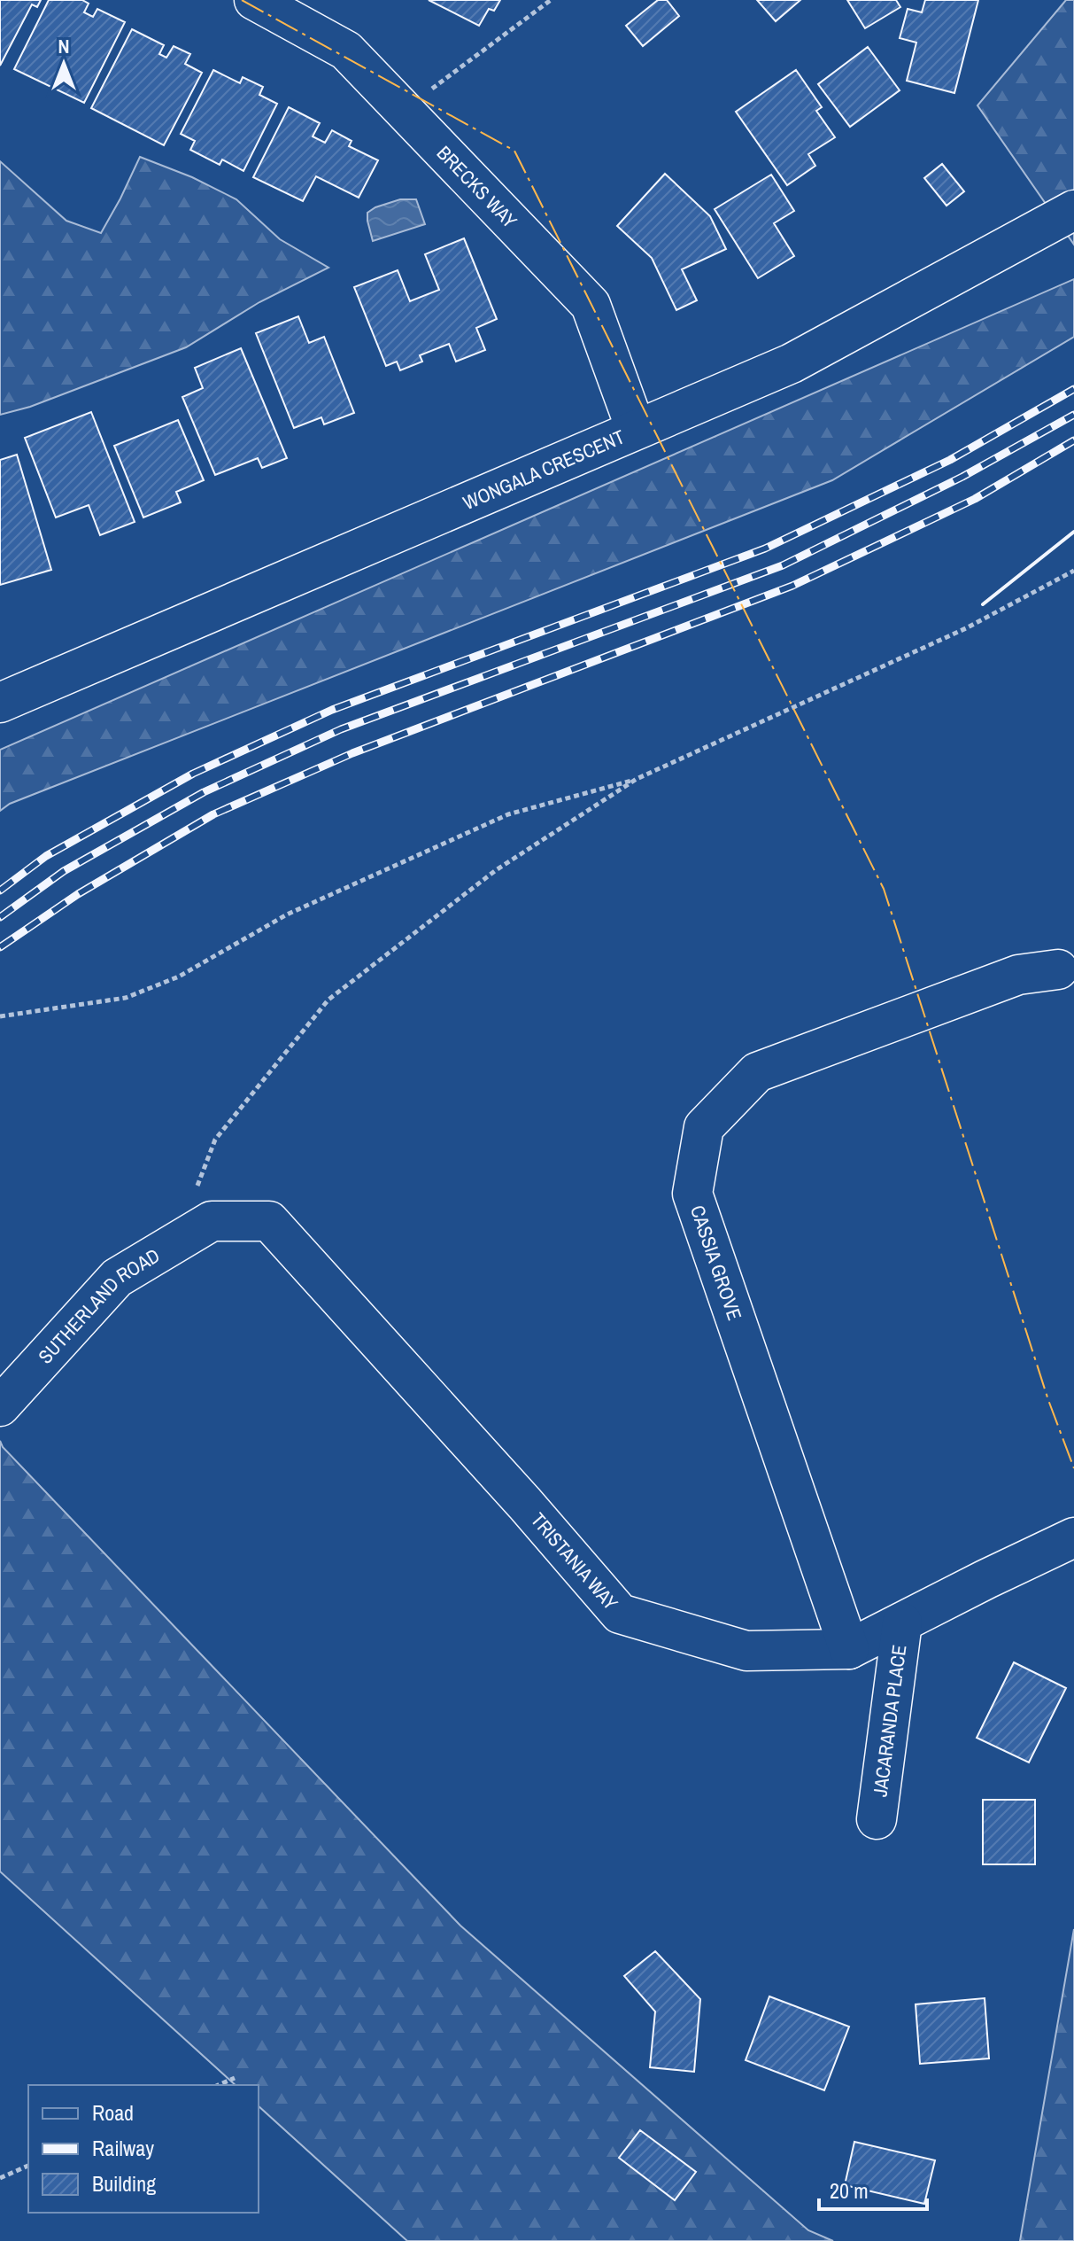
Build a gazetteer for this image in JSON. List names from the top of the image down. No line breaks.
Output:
{"streets":{"street":["BRECKS WAY","WONGALA CRESCENT","CASSIA GROVE","SUTHERLAND ROAD","TRISTANIA WAY","JACARANDA PLACE"]},"crossings":[["BRECKS WAY","WONGALA CRESCENT"],["CASSIA GROVE","TRISTANIA WAY"],["SUTHERLAND ROAD","TRISTANIA WAY"],["TRISTANIA WAY","JACARANDA PLACE"]],"legend":["Road","Railway","Building"],"scale_bar":"20 m","north":"top"}
